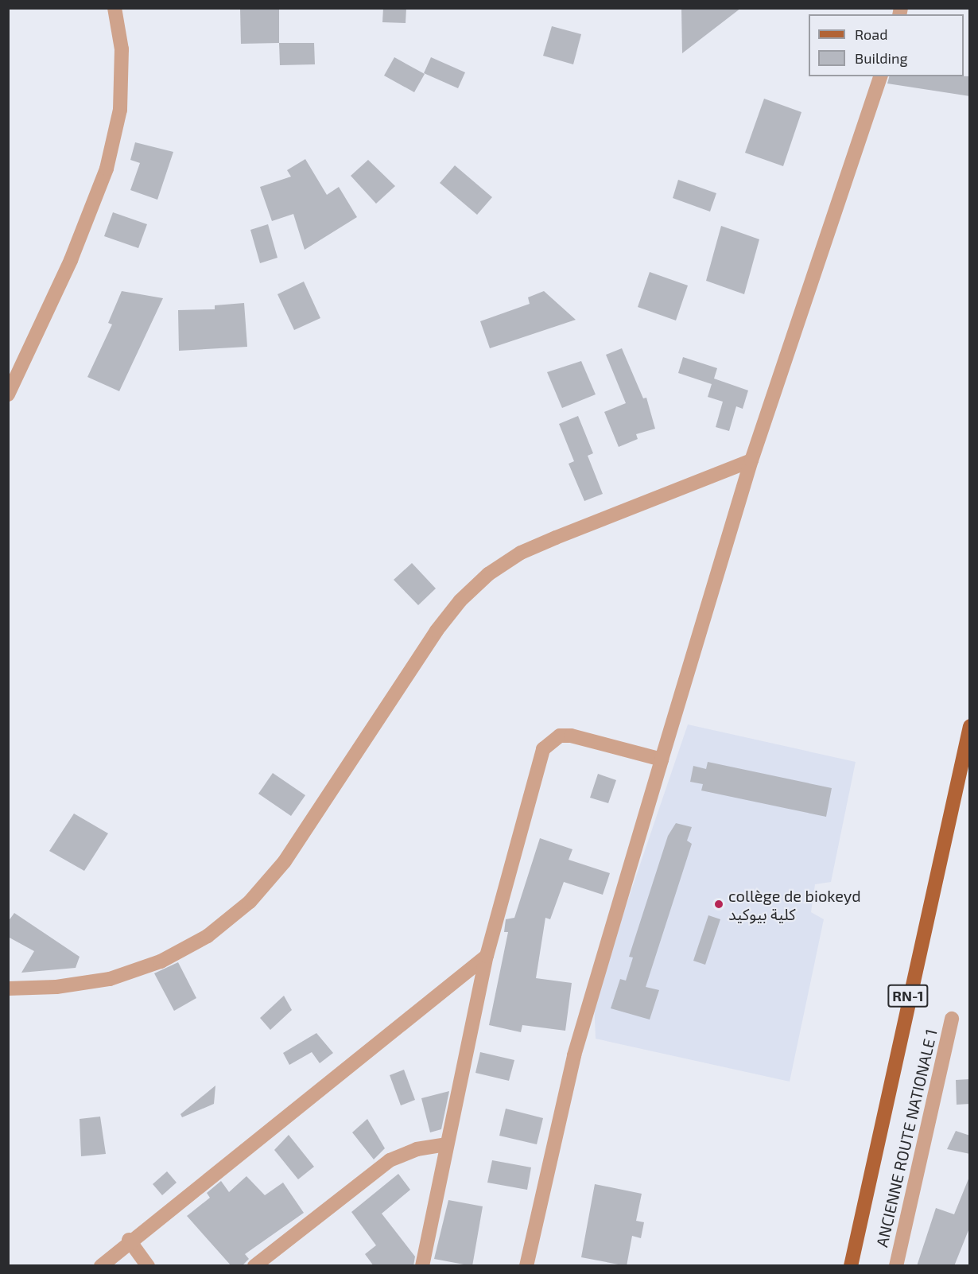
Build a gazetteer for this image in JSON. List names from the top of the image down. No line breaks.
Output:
{"streets":{"main road":["RN-1"],"street":["ANCIENNE ROUTE NATIONALE 1"]},"places":["collège de biokeyd كلية بيوكيد"],"legend":["Road","Building"]}
